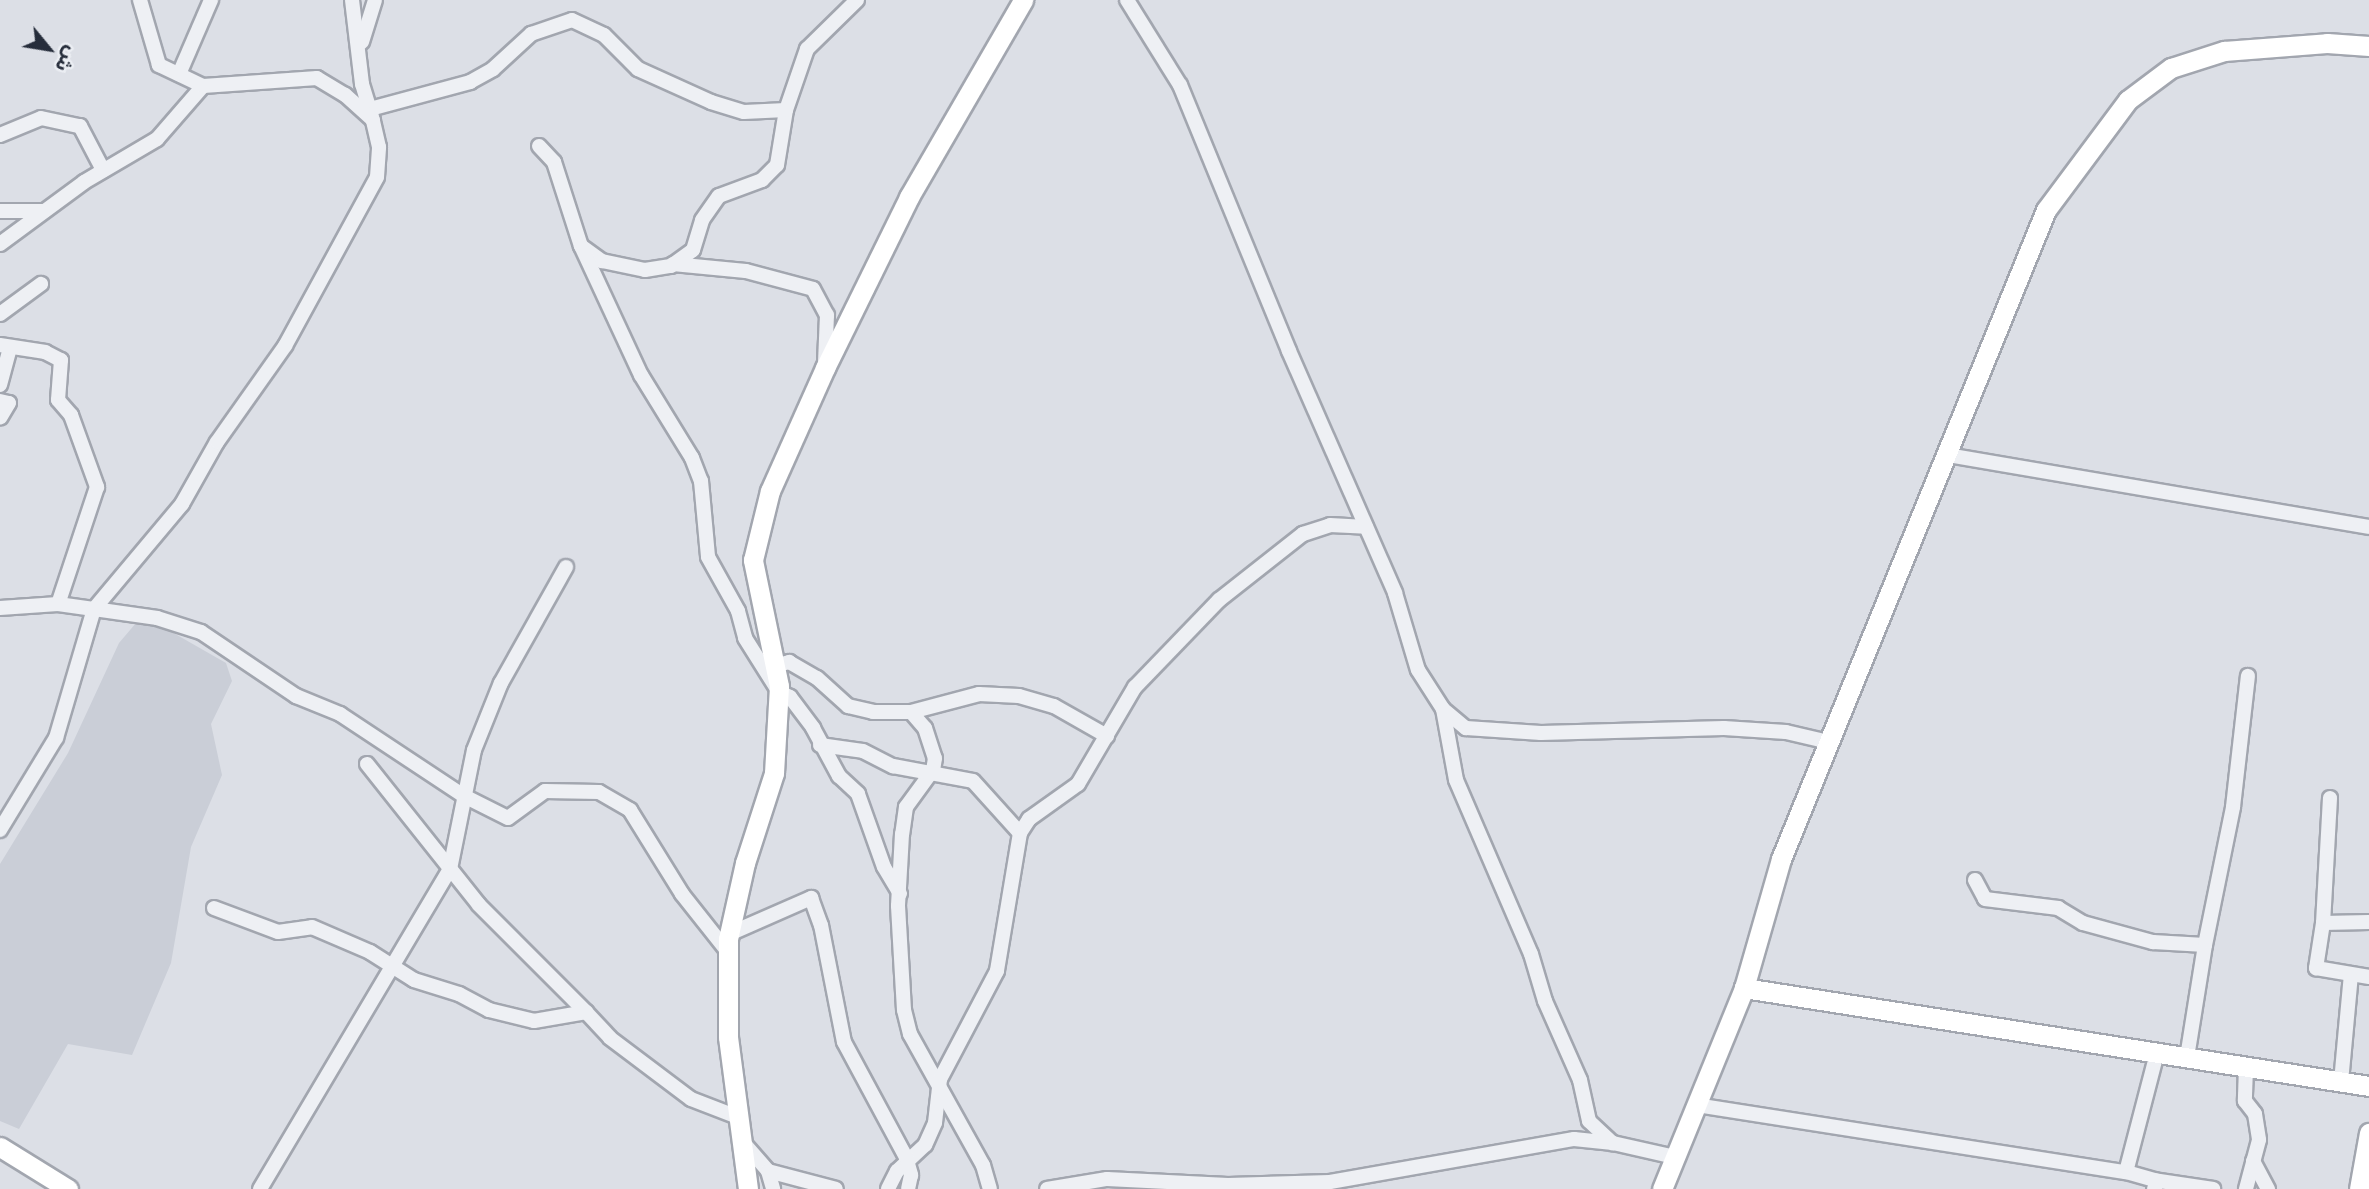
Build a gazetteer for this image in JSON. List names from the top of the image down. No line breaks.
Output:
{"north":"bottom right"}
